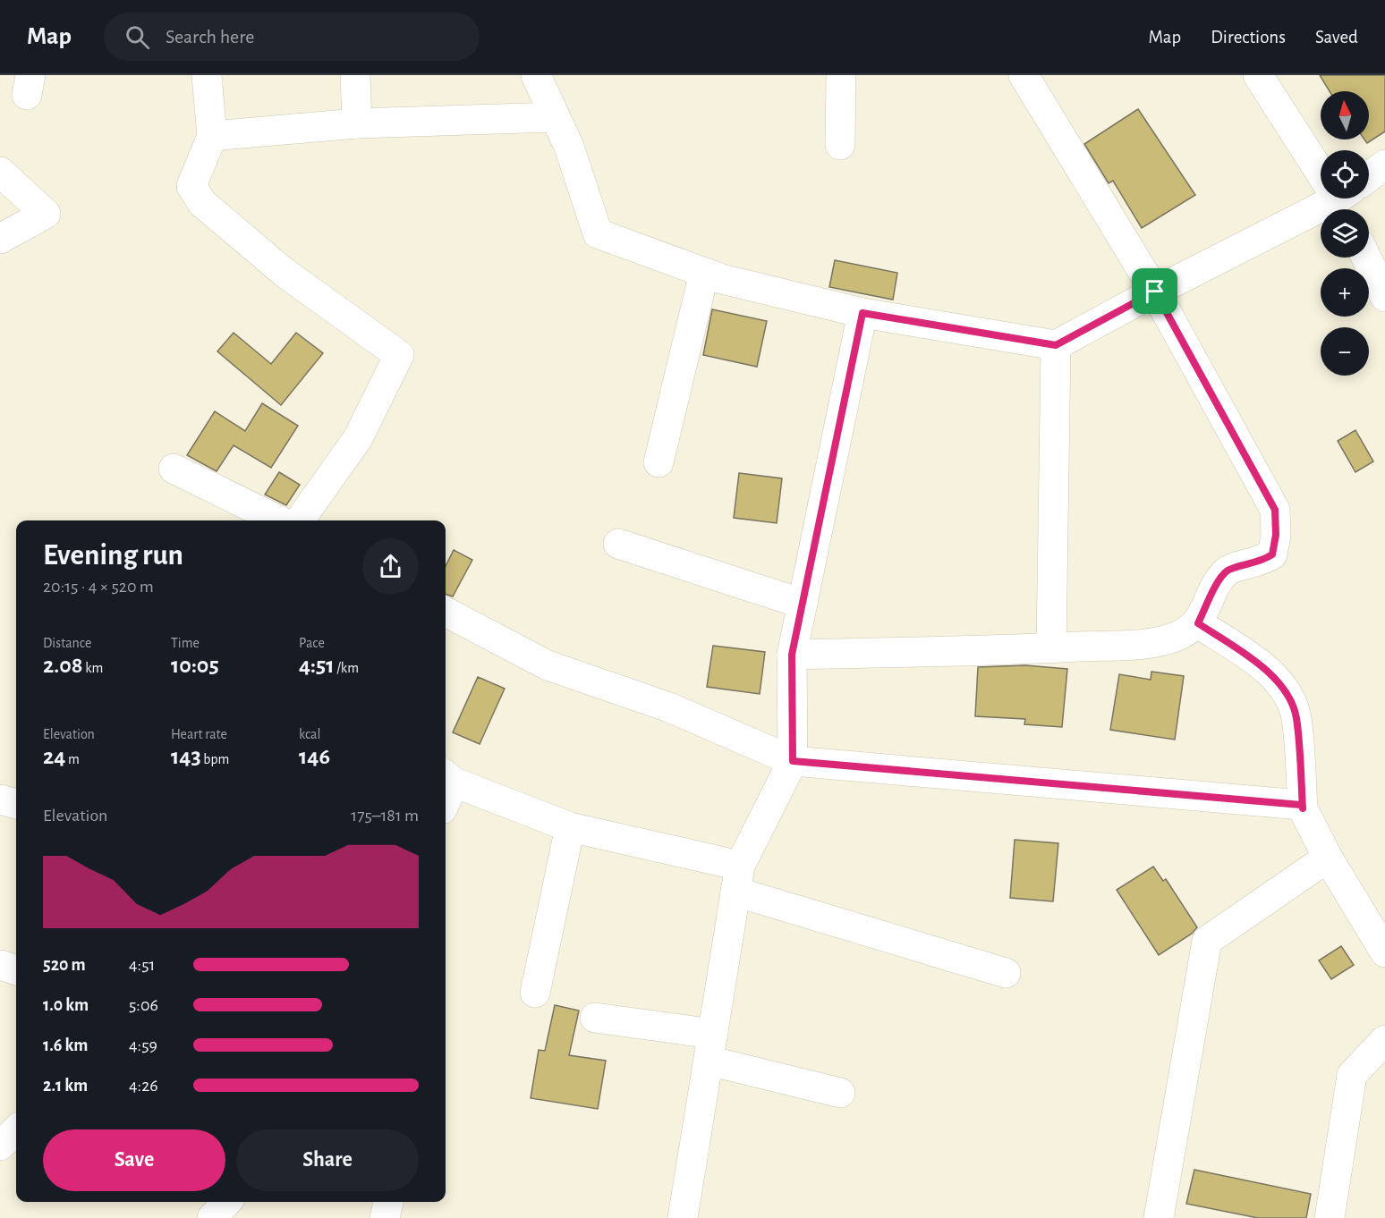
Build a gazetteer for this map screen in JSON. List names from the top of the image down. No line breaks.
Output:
{"north":"top","page":{"header":"Map","search":"Search here","nav":["Map","Directions","Saved"],"map_buttons":["+","−"],"heading":["Evening run","20:15 · 4 × 520 m"],"stats":[["Distance","2.08 km"],["Time","10:05"],["Pace","4:51 /km"],["Elevation","24 m"],["Heart rate","143 bpm"],["kcal","146"]],"chart":["Elevation","175–181 m"],"list":[{"name":"520 m","note":"4:51"},{"name":"1.0 km","note":"5:06"},{"name":"1.6 km","note":"4:59"},{"name":"2.1 km","note":"4:26"}],"buttons":["Save","Share"]}}
